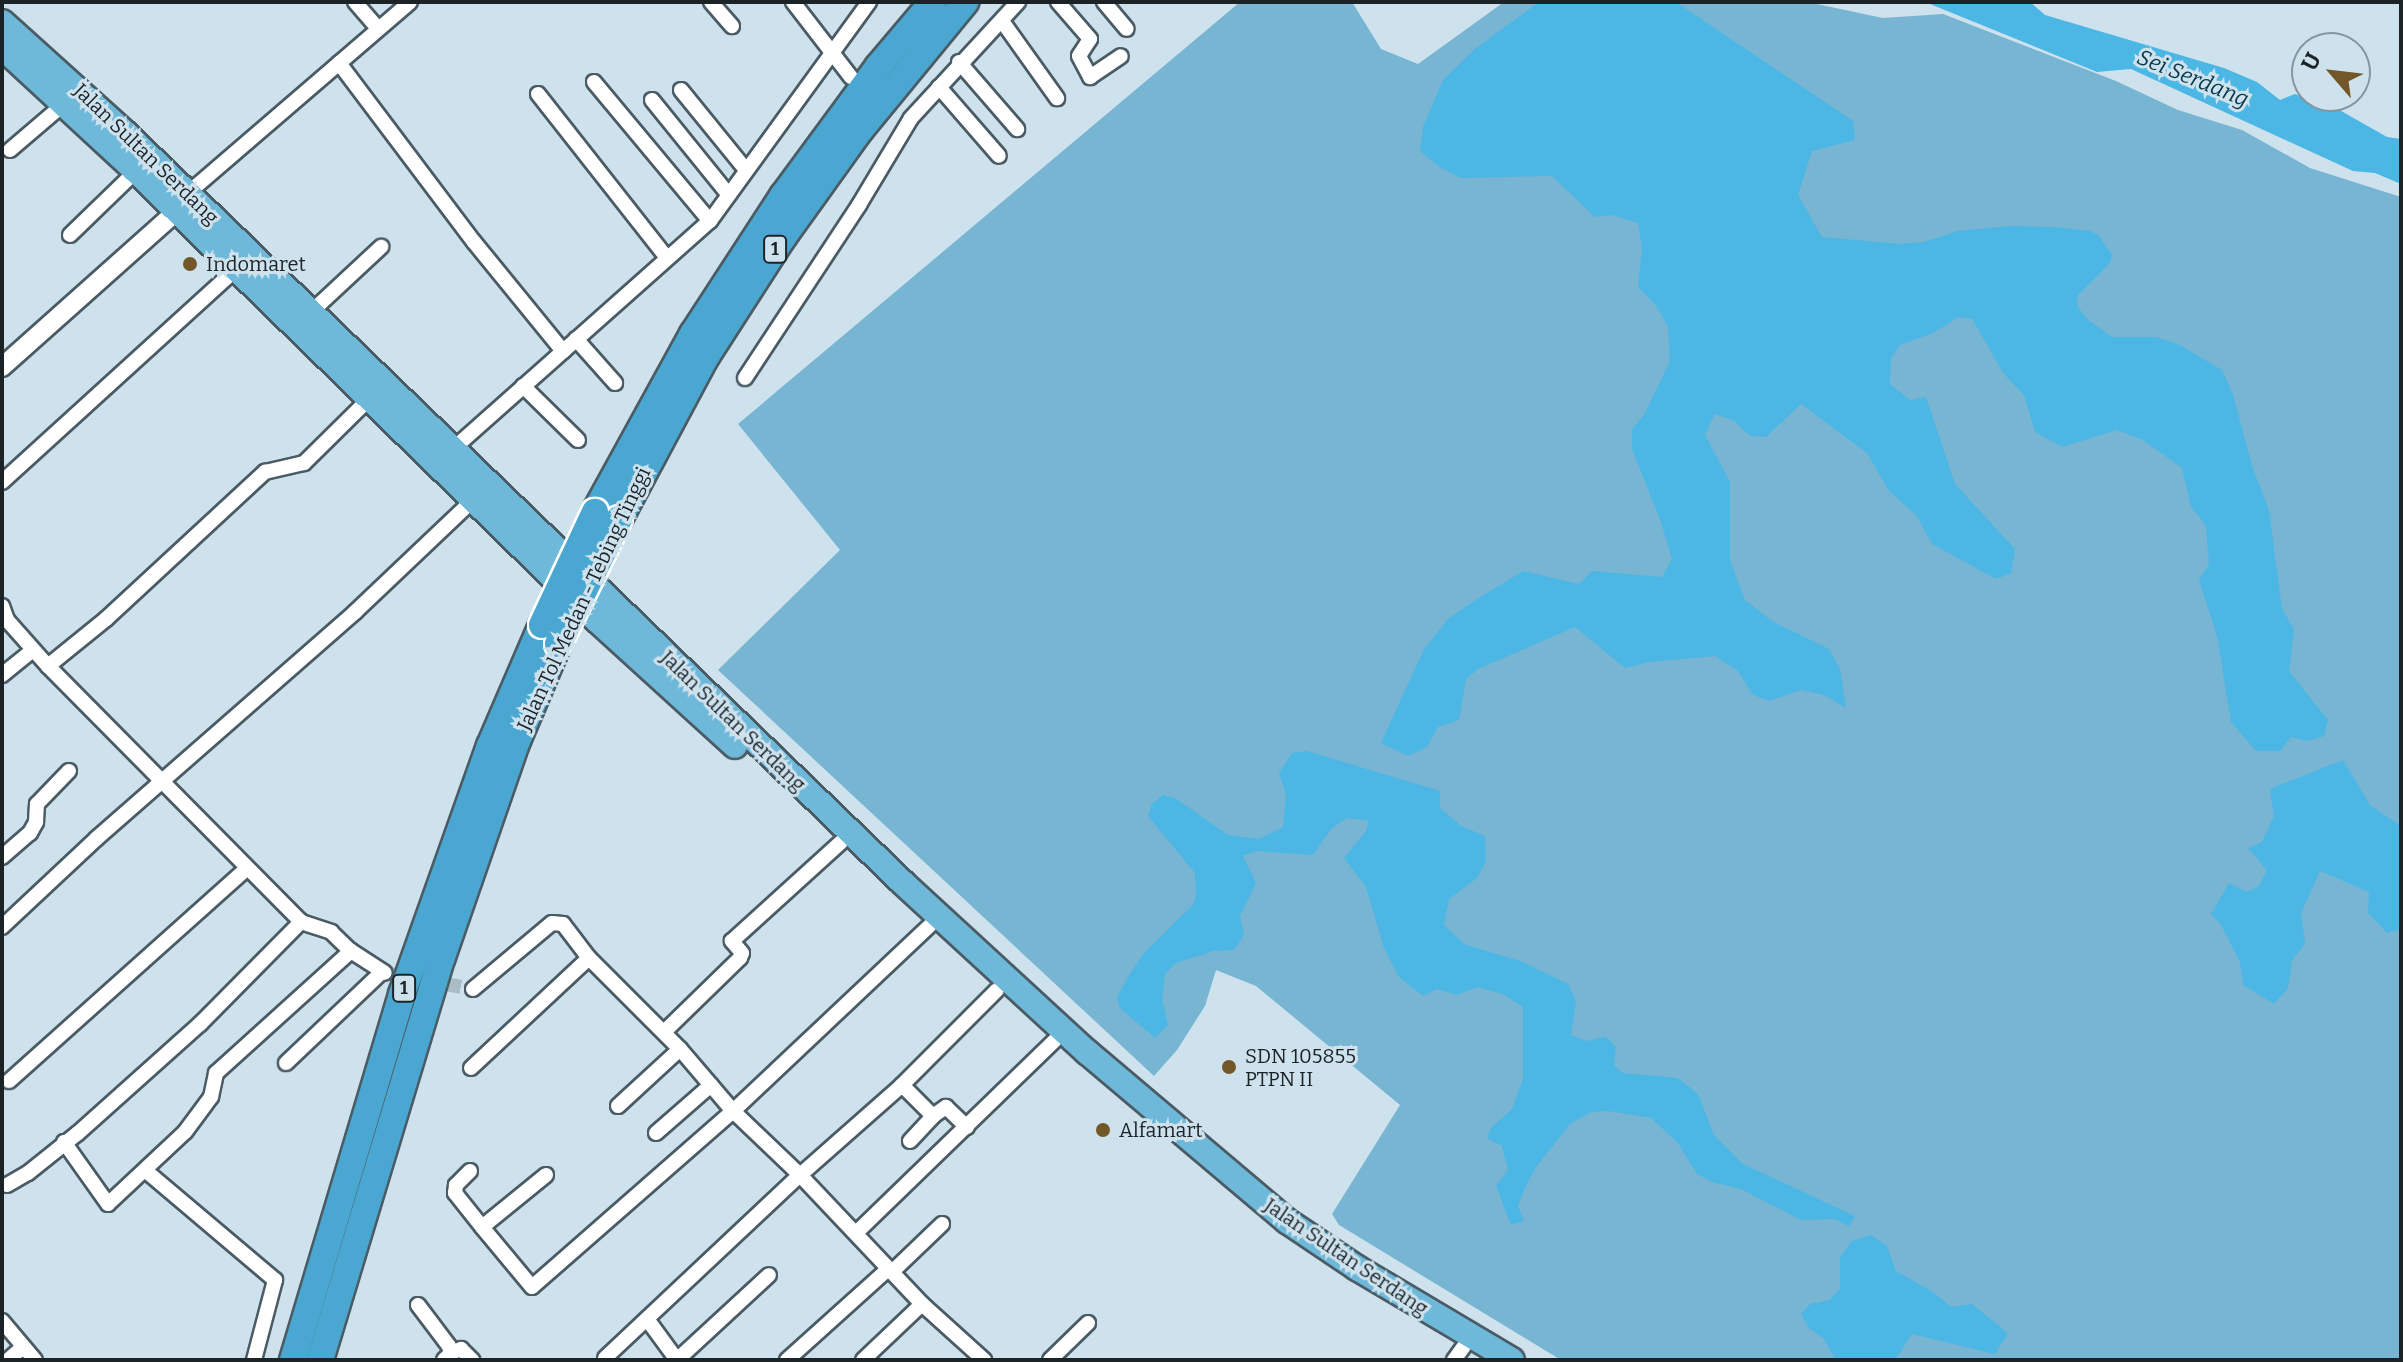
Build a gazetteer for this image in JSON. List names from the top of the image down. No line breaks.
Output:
{"streets":{"highway":["Jalan Sultan Serdang","1","Jalan Tol Medan - Tebing Tinggi"]},"water":["Sei Serdang"],"places":["Indomaret","SDN 105855 PTPN II","Alfamart"],"north":"top left"}
